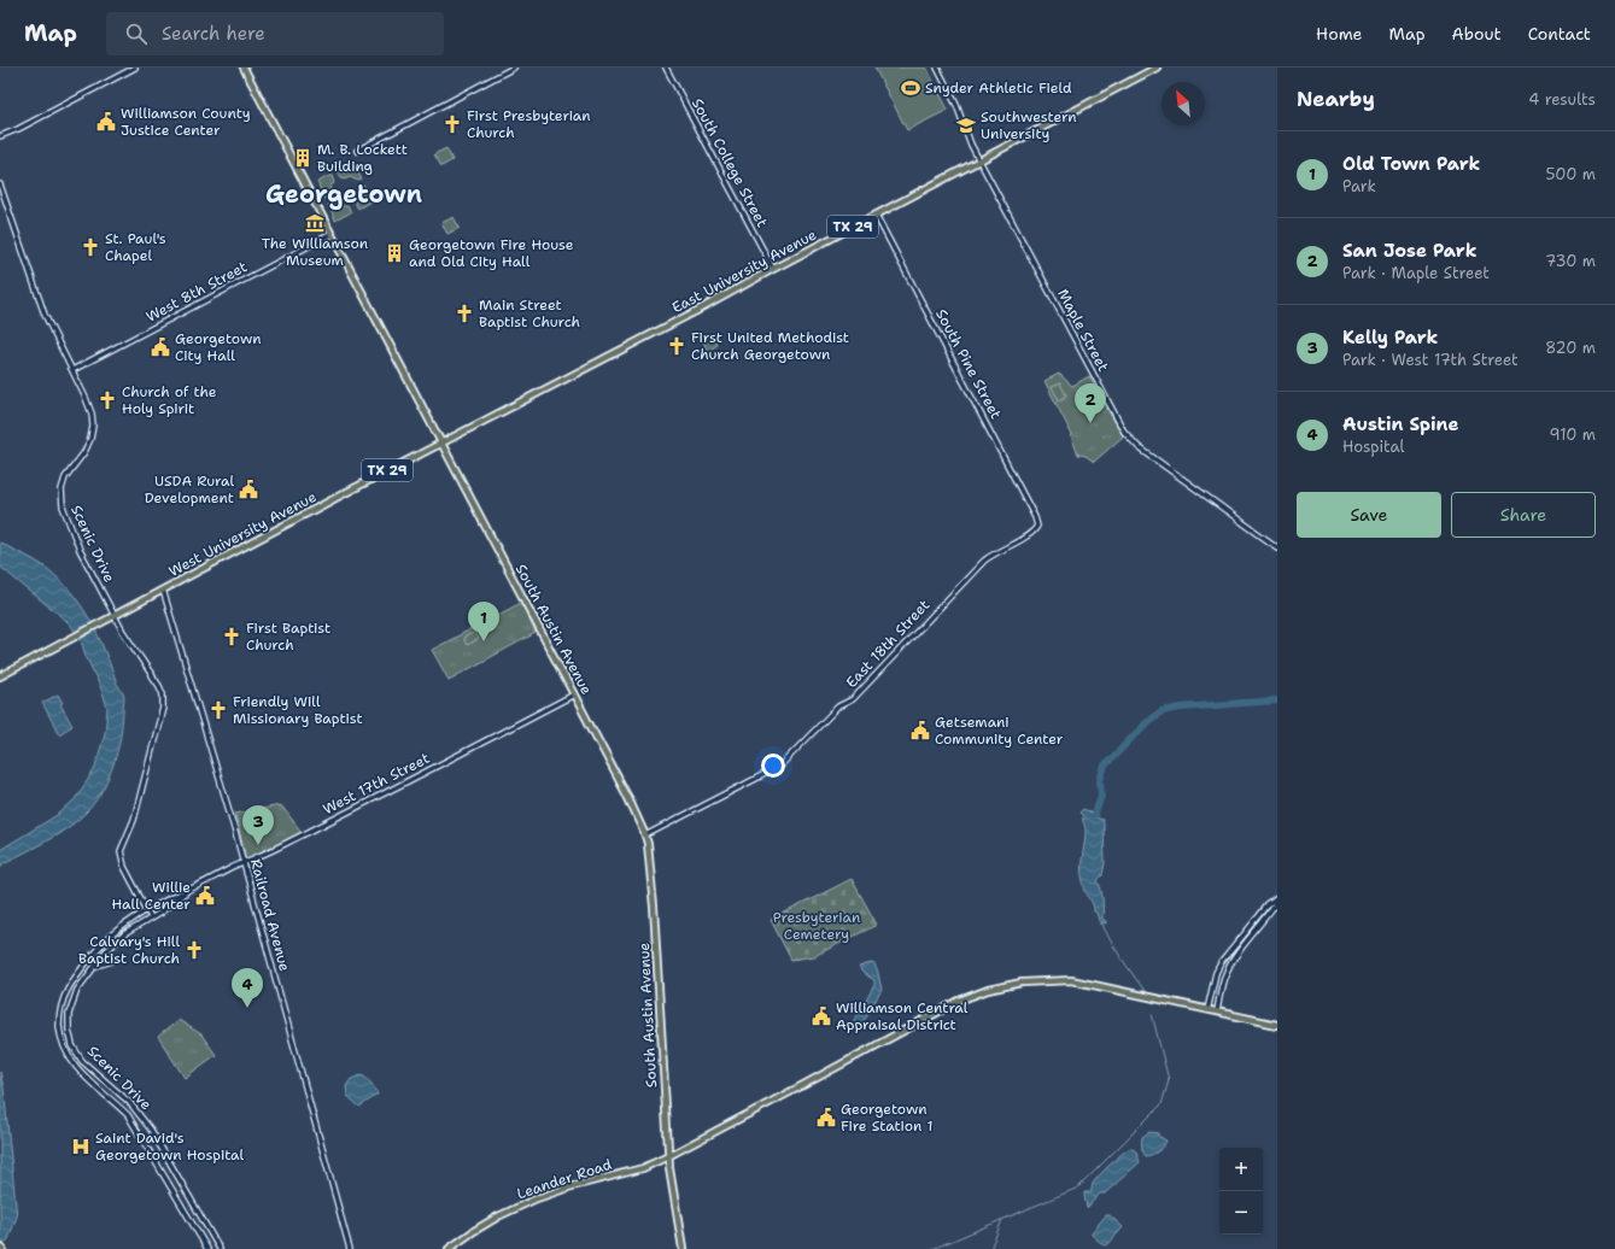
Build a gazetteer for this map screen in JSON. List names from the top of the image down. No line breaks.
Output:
{"streets":{"main road":["TX 29","East University Avenue","West University Avenue","South Austin Avenue","Leander Road"],"street":["South College Street","West 8th Street","Maple Street","South Pine Street","Scenic Drive","East 18th Street","West 17th Street","Railroad Avenue"]},"crossings":[["South College Street","East University Avenue"],["East University Avenue","Maple Street"],["East University Avenue","South Pine Street"],["East University Avenue","West University Avenue"],["West 8th Street","Scenic Drive"],["West 8th Street","South Austin Avenue"],["South Pine Street","East 18th Street"],["West University Avenue","Scenic Drive"],["West University Avenue","South Austin Avenue"],["West University Avenue","Railroad Avenue"],["Scenic Drive","West 17th Street"],["South Austin Avenue","East 18th Street"],["South Austin Avenue","West 17th Street"],["South Austin Avenue","Leander Road"],["West 17th Street","Railroad Avenue"]],"districts":["Georgetown"],"parks":["Presbyterian Cemetery"],"places":{"sports":["Snyder Athletic Field"],"public building":["Williamson County Justice Center","Georgetown City Hall","USDA Rural Development","Getsemani Community Center","Willie Hall Center","Williamson Central Appraisal District","Georgetown Fire Station 1"],"church":["First Presbyterian Church","St. Paul's Chapel","Main Street Baptist Church","First United Methodist Church Georgetown","Church of the Holy Spirit","First Baptist Church","Friendly Will Missionary Baptist","Calvary's Hill Baptist Church"],"school or university":["Southwestern University"],"building":["M. B. Lockett Building","Georgetown Fire House and Old City Hall"],"museum":["The Williamson Museum"],"hospital":["Saint David's Georgetown Hospital"]},"north":"top left","page":{"header":"Map","search":"Search here","nav":["Home","Map","About","Contact"],"heading":["Nearby","4 results"],"list":[{"mark":"1","name":"Old Town Park","note":"Park","value":"500 m"},{"mark":"2","name":"San Jose Park","note":"Park · Maple Street","value":"730 m"},{"mark":"3","name":"Kelly Park","note":"Park · West 17th Street","value":"820 m"},{"mark":"4","name":"Austin Spine","note":"Hospital","value":"910 m"}],"pins":["2","1","3","4"],"buttons":["Save","Share"],"map_buttons":["+","−"]}}
